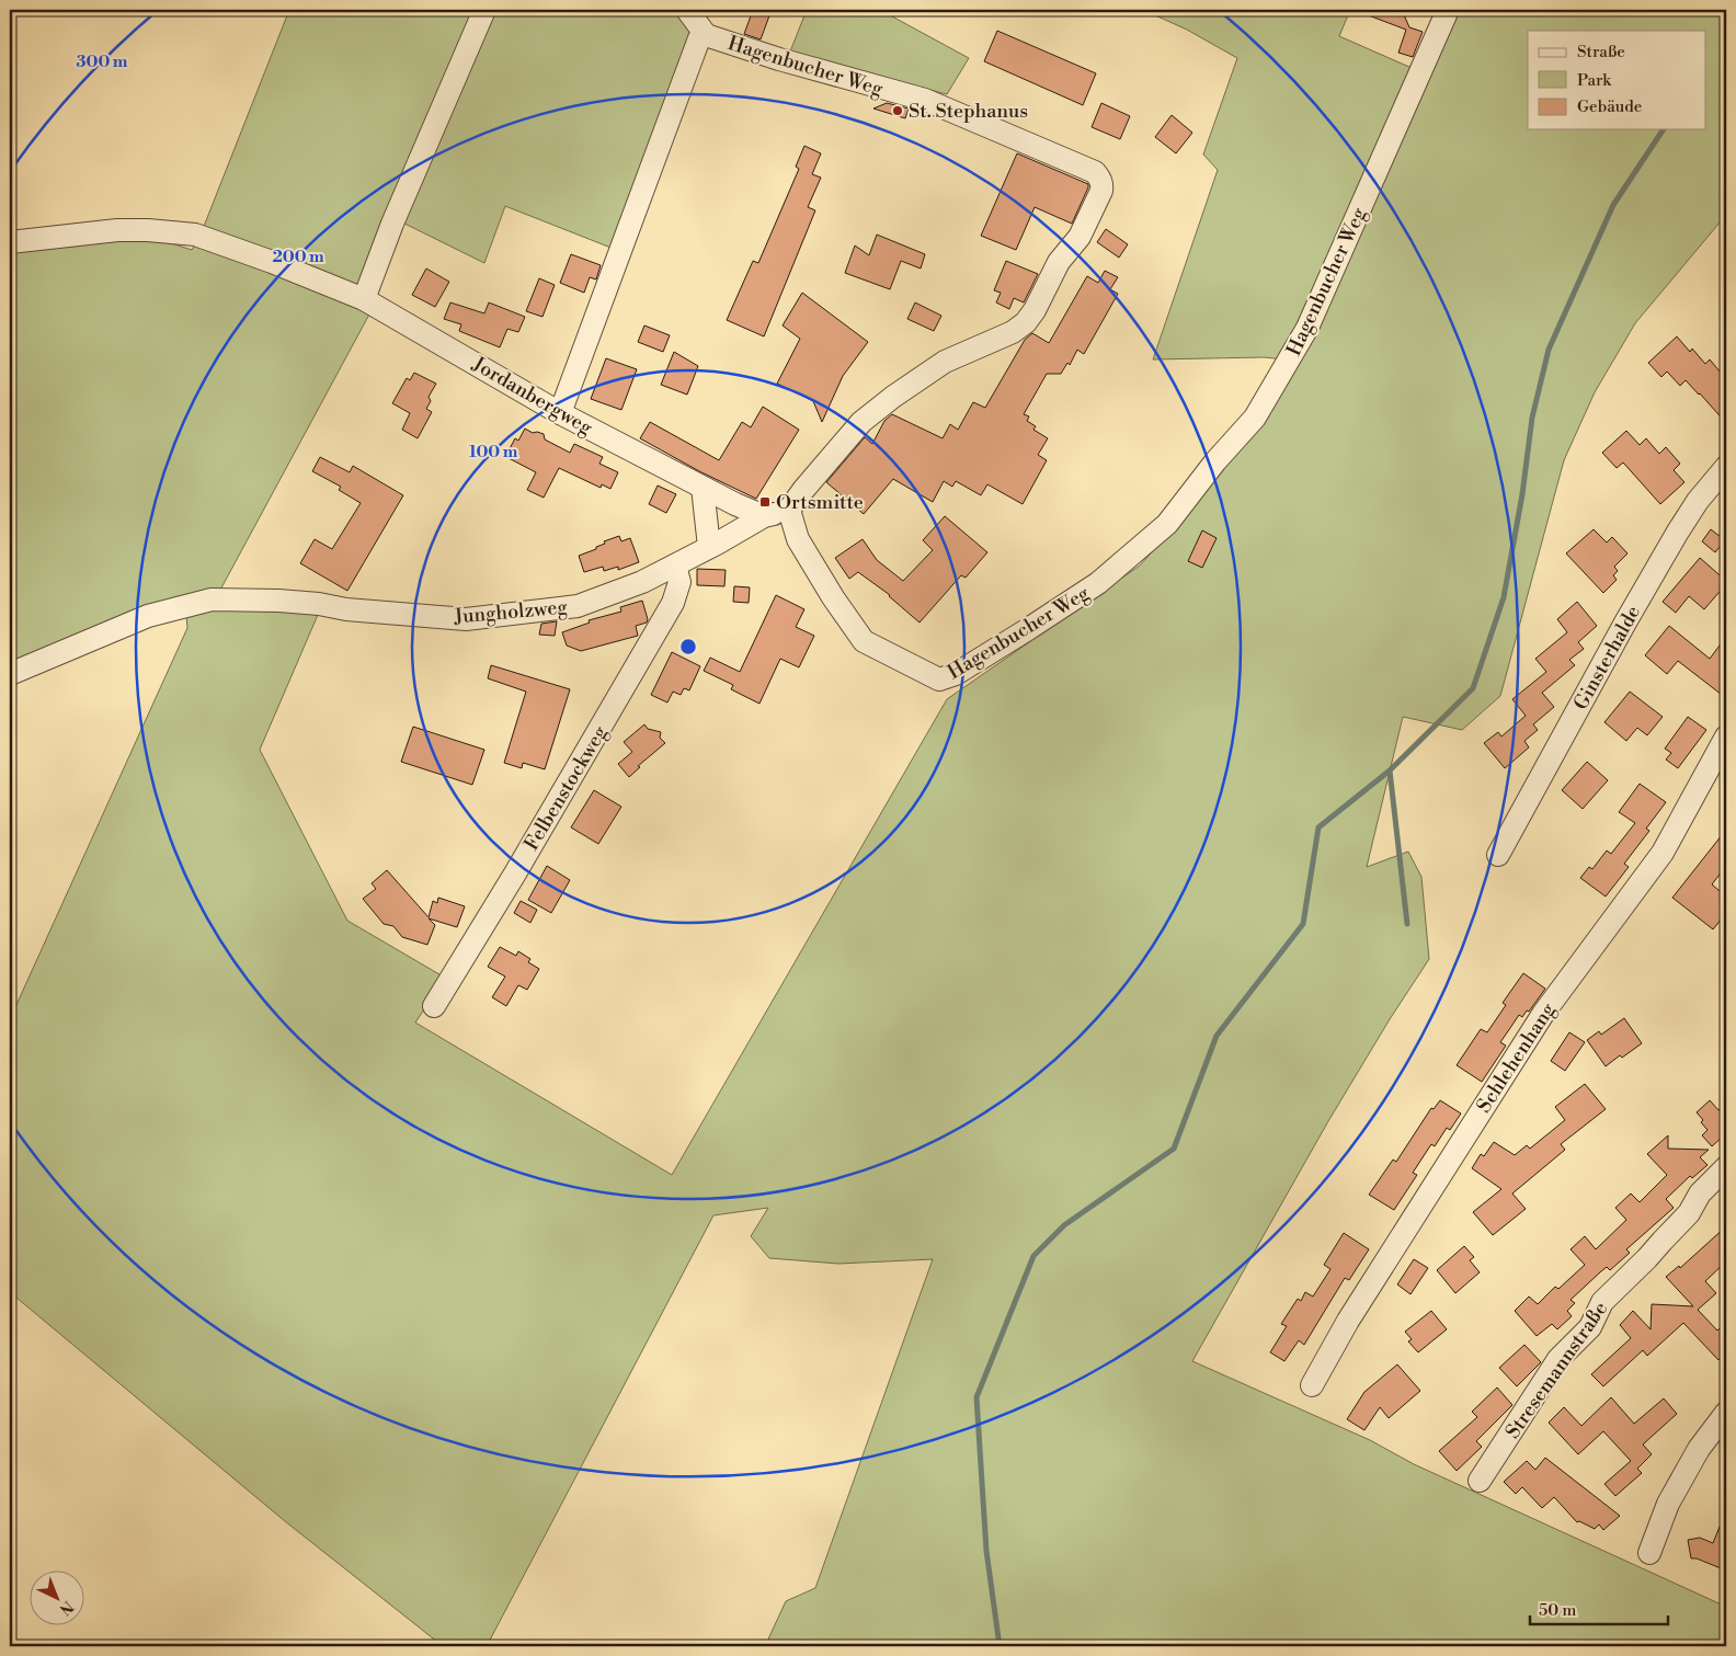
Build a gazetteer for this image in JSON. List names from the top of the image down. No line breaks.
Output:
{"streets":{"street":["Hagenbucher Weg","Jordanbergweg","Jungholzweg","Ginsterhalde","Felbenstockweg","Schlehenhang","Stresemannstraße"]},"crossings":[["Hagenbucher Weg","Jordanbergweg"],["Hagenbucher Weg","Jungholzweg"],["Jordanbergweg","Jungholzweg"],["Jungholzweg","Felbenstockweg"]],"places":{"other":["St. Stephanus"],"transit":["Ortsmitte"]},"legend":["Straße","Park","Gebäude"],"scale_bar":"50 m","north":"bottom right","rings":["300 m","200 m","100 m"]}
